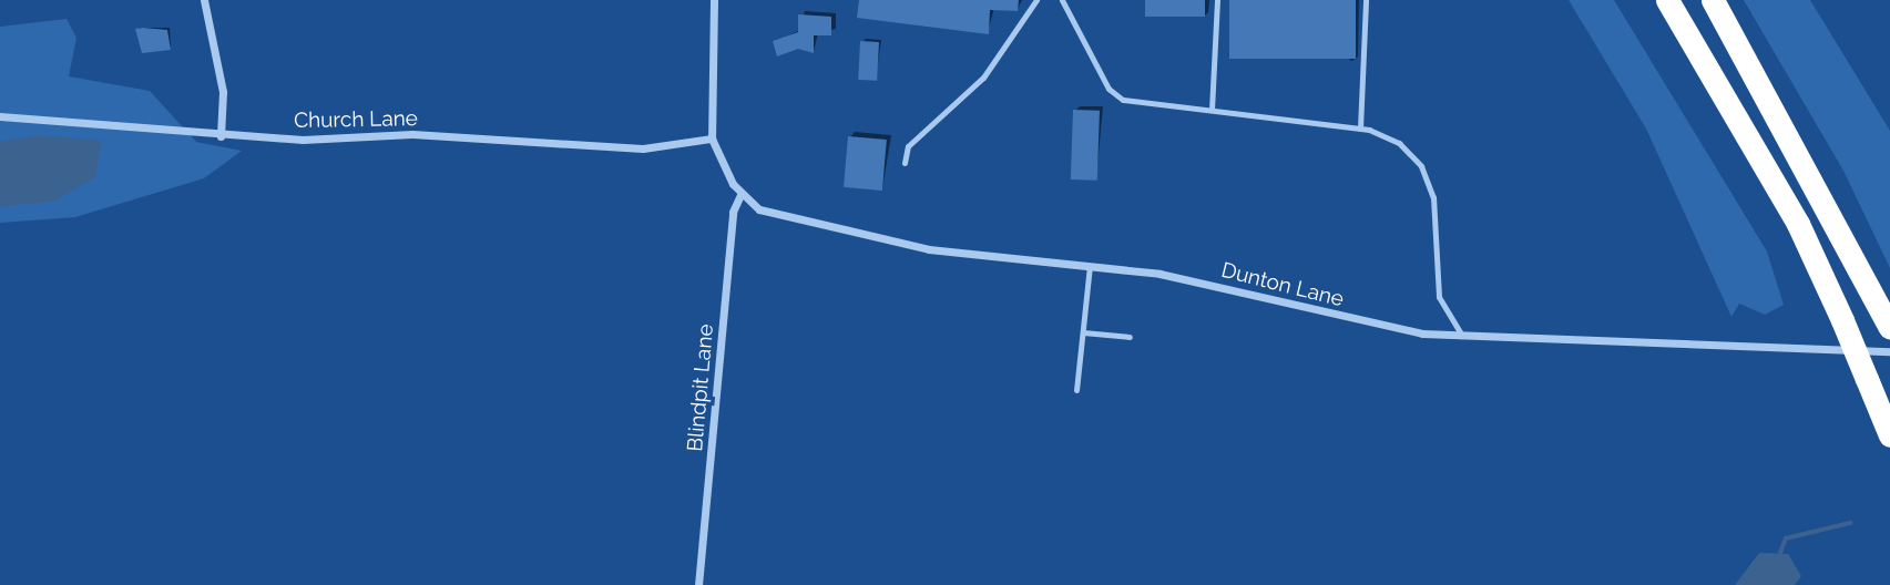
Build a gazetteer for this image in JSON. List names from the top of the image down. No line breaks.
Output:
{"streets":{"street":["Church Lane","Dunton Lane","Blindpit Lane"]},"crossings":[["Dunton Lane","Blindpit Lane"]]}
